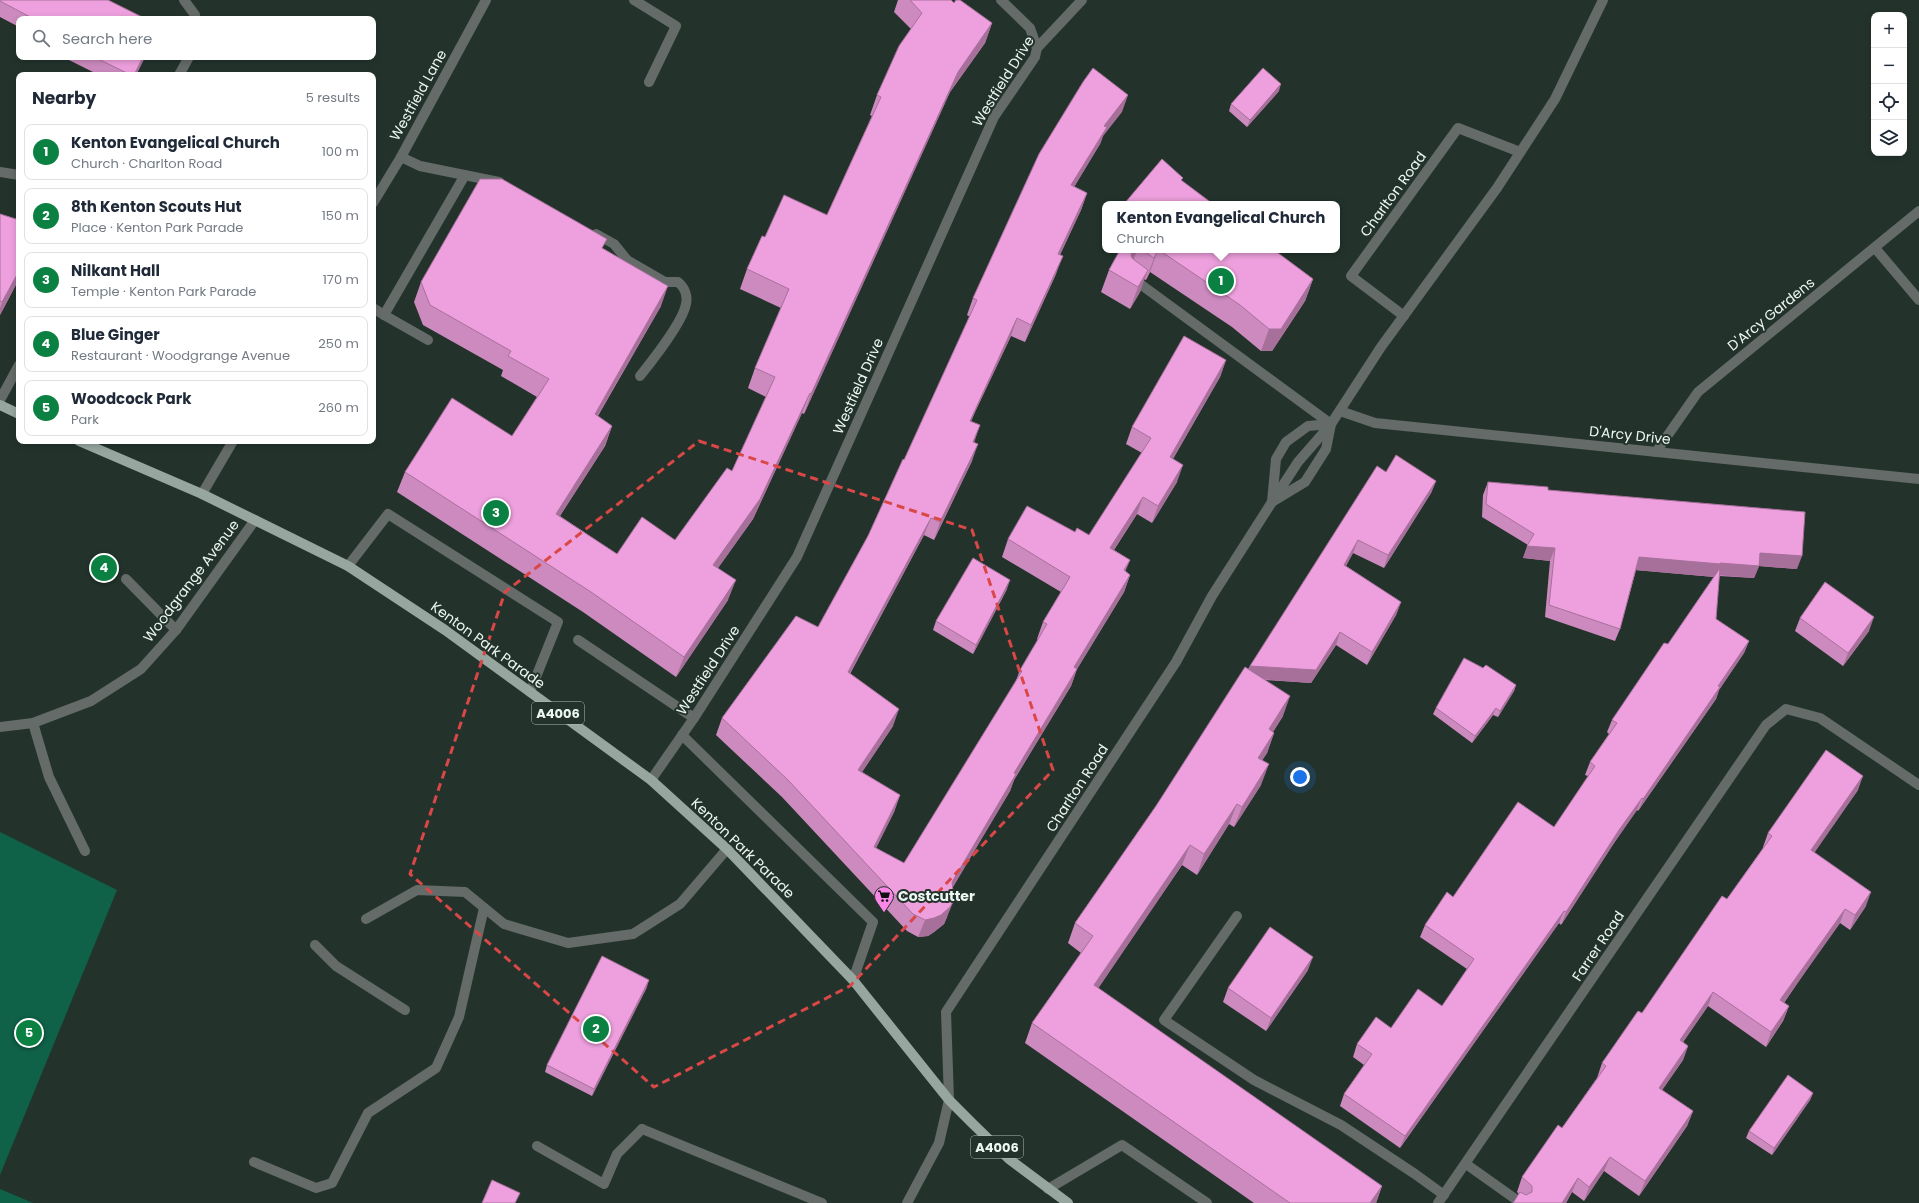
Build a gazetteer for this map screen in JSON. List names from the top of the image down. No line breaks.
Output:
{"streets":{"main road":["Kenton Park Parade","A4006"],"street":["Westfield Drive","Westfield Lane","Charlton Road","D'Arcy Gardens","D'Arcy Drive","Woodgrange Avenue","Farrer Road"]},"crossings":[["Westfield Drive","Kenton Park Parade"],["Charlton Road","D'Arcy Drive"],["Charlton Road","Kenton Park Parade"],["Charlton Road","A4006"],["D'Arcy Gardens","D'Arcy Drive"],["Woodgrange Avenue","Kenton Park Parade"],["Kenton Park Parade","A4006"]],"places":{"supermarket":["Costcutter"]},"page":{"map_buttons":["+","−"],"search":"Search here","heading":["Nearby","5 results"],"list":[{"mark":"1","name":"Kenton Evangelical Church","note":"Church · Charlton Road","value":"100 m"},{"mark":"2","name":"8th Kenton Scouts Hut","note":"Place · Kenton Park Parade","value":"150 m"},{"mark":"3","name":"Nilkant Hall","note":"Temple · Kenton Park Parade","value":"170 m"},{"mark":"4","name":"Blue Ginger","note":"Restaurant · Woodgrange Avenue","value":"250 m"},{"mark":"5","name":"Woodcock Park","note":"Park","value":"260 m"}],"popup":["Kenton Evangelical Church","Church"],"pins":["1","3","4","2","5"]}}
